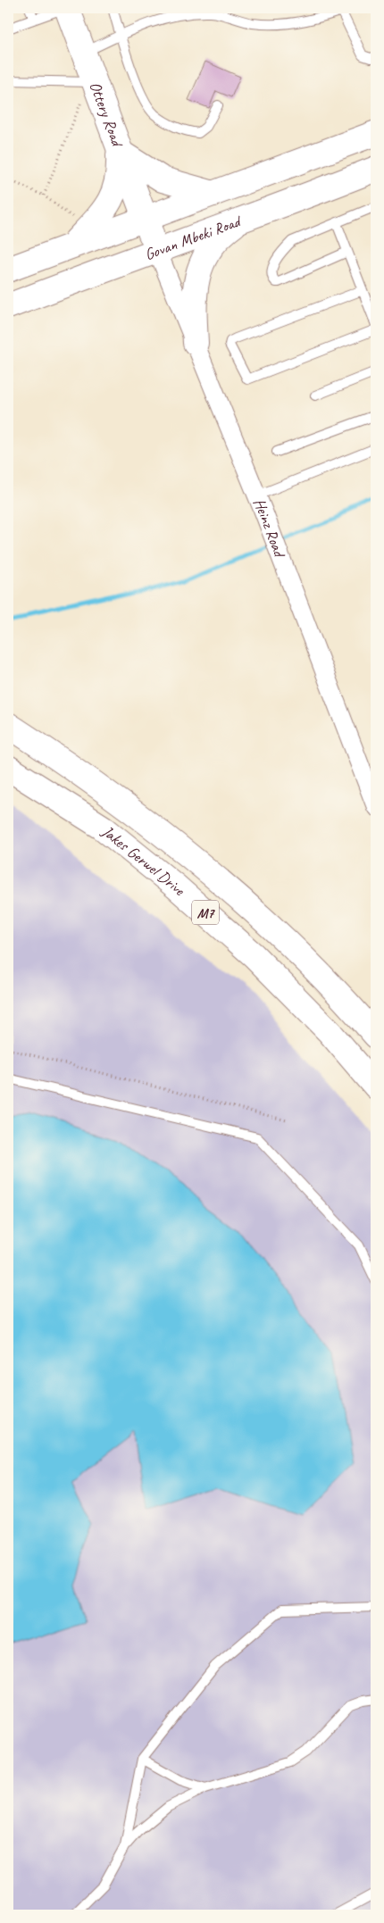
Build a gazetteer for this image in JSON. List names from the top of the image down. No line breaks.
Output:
{"streets":{"main road":["Ottery Road","Govan Mbeki Road","Jakes Gerwel Drive","M7"],"street":["Heinz Road"]},"crossings":[["Ottery Road","Govan Mbeki Road"],["Ottery Road","Heinz Road"],["Govan Mbeki Road","Heinz Road"]]}
